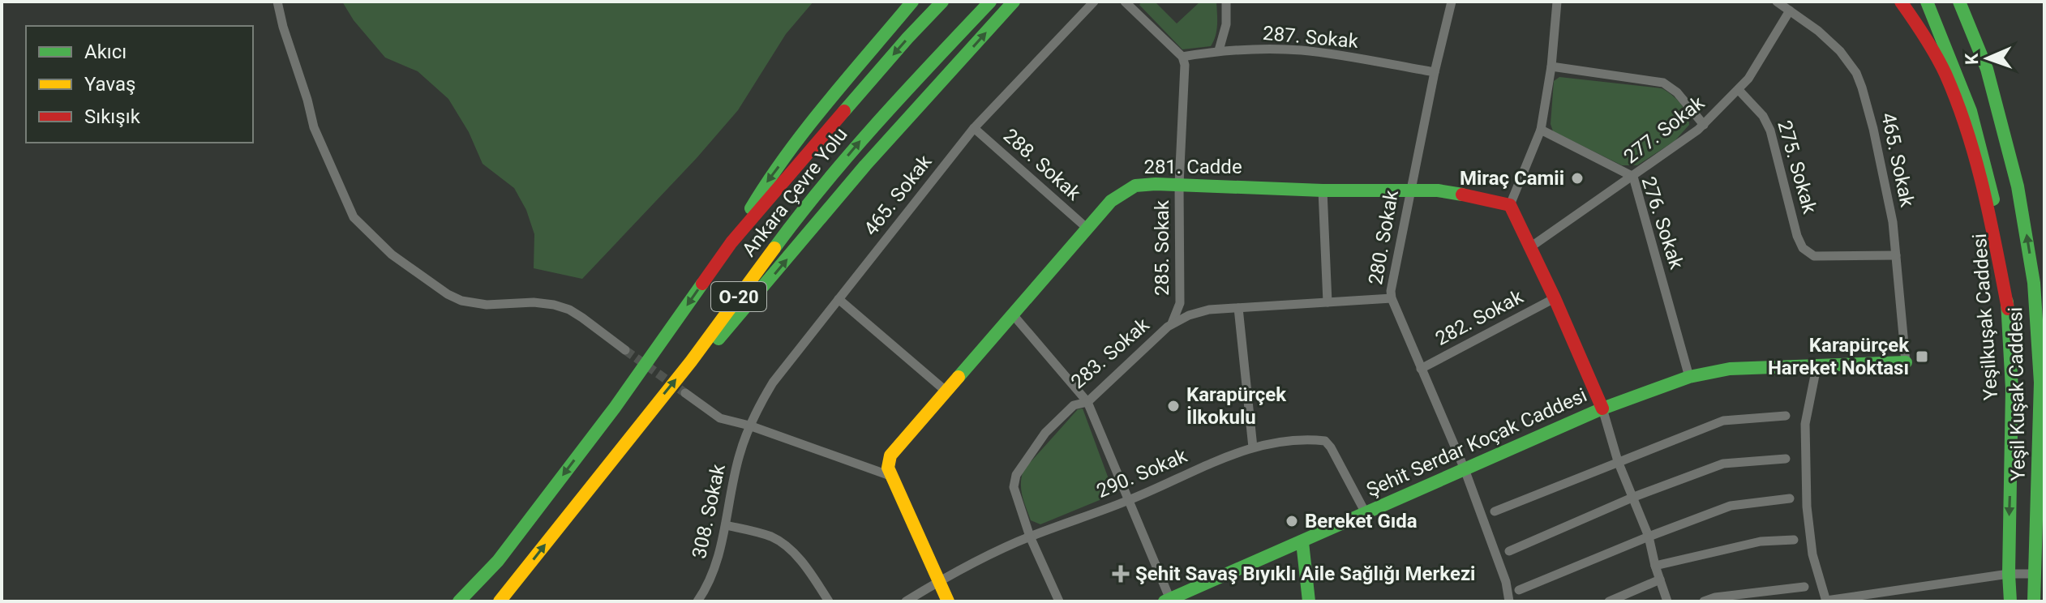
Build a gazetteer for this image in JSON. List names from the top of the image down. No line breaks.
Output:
{"streets":{"main road":["281. Cadde","Ankara Çevre Yolu","O-20","Yeşilkuşak Caddesi","Yeşil Kuşak Caddesi","Şehit Serdar Koçak Caddesi"],"street":["287. Sokak","277. Sokak","465. Sokak","288. Sokak","275. Sokak","276. Sokak","280. Sokak","285. Sokak","282. Sokak","283. Sokak","290. Sokak","308. Sokak"]},"crossings":[["287. Sokak","280. Sokak"],["287. Sokak","285. Sokak"],["277. Sokak","465. Sokak"],["277. Sokak","275. Sokak"],["277. Sokak","276. Sokak"],["465. Sokak","288. Sokak"],["465. Sokak","275. Sokak"],["465. Sokak","Şehit Serdar Koçak Caddesi"],["465. Sokak","308. Sokak"],["288. Sokak","281. Cadde"],["281. Cadde","280. Sokak"],["281. Cadde","285. Sokak"],["276. Sokak","Şehit Serdar Koçak Caddesi"],["280. Sokak","282. Sokak"],["280. Sokak","283. Sokak"],["280. Sokak","Şehit Serdar Koçak Caddesi"],["285. Sokak","283. Sokak"],["283. Sokak","290. Sokak"],["Şehit Serdar Koçak Caddesi","290. Sokak"]],"one_way":["Yeşilkuşak Caddesi"],"places":{"other":["Miraç Camii","Karapürçek İlkokulu","Bereket Gıda"],"transit":["Karapürçek Hareket Noktası"],"health":["Şehit Savaş Bıyıklı Aile Sağlığı Merkezi"]},"legend":["Akıcı","Yavaş","Sıkışık"],"north":"left"}
